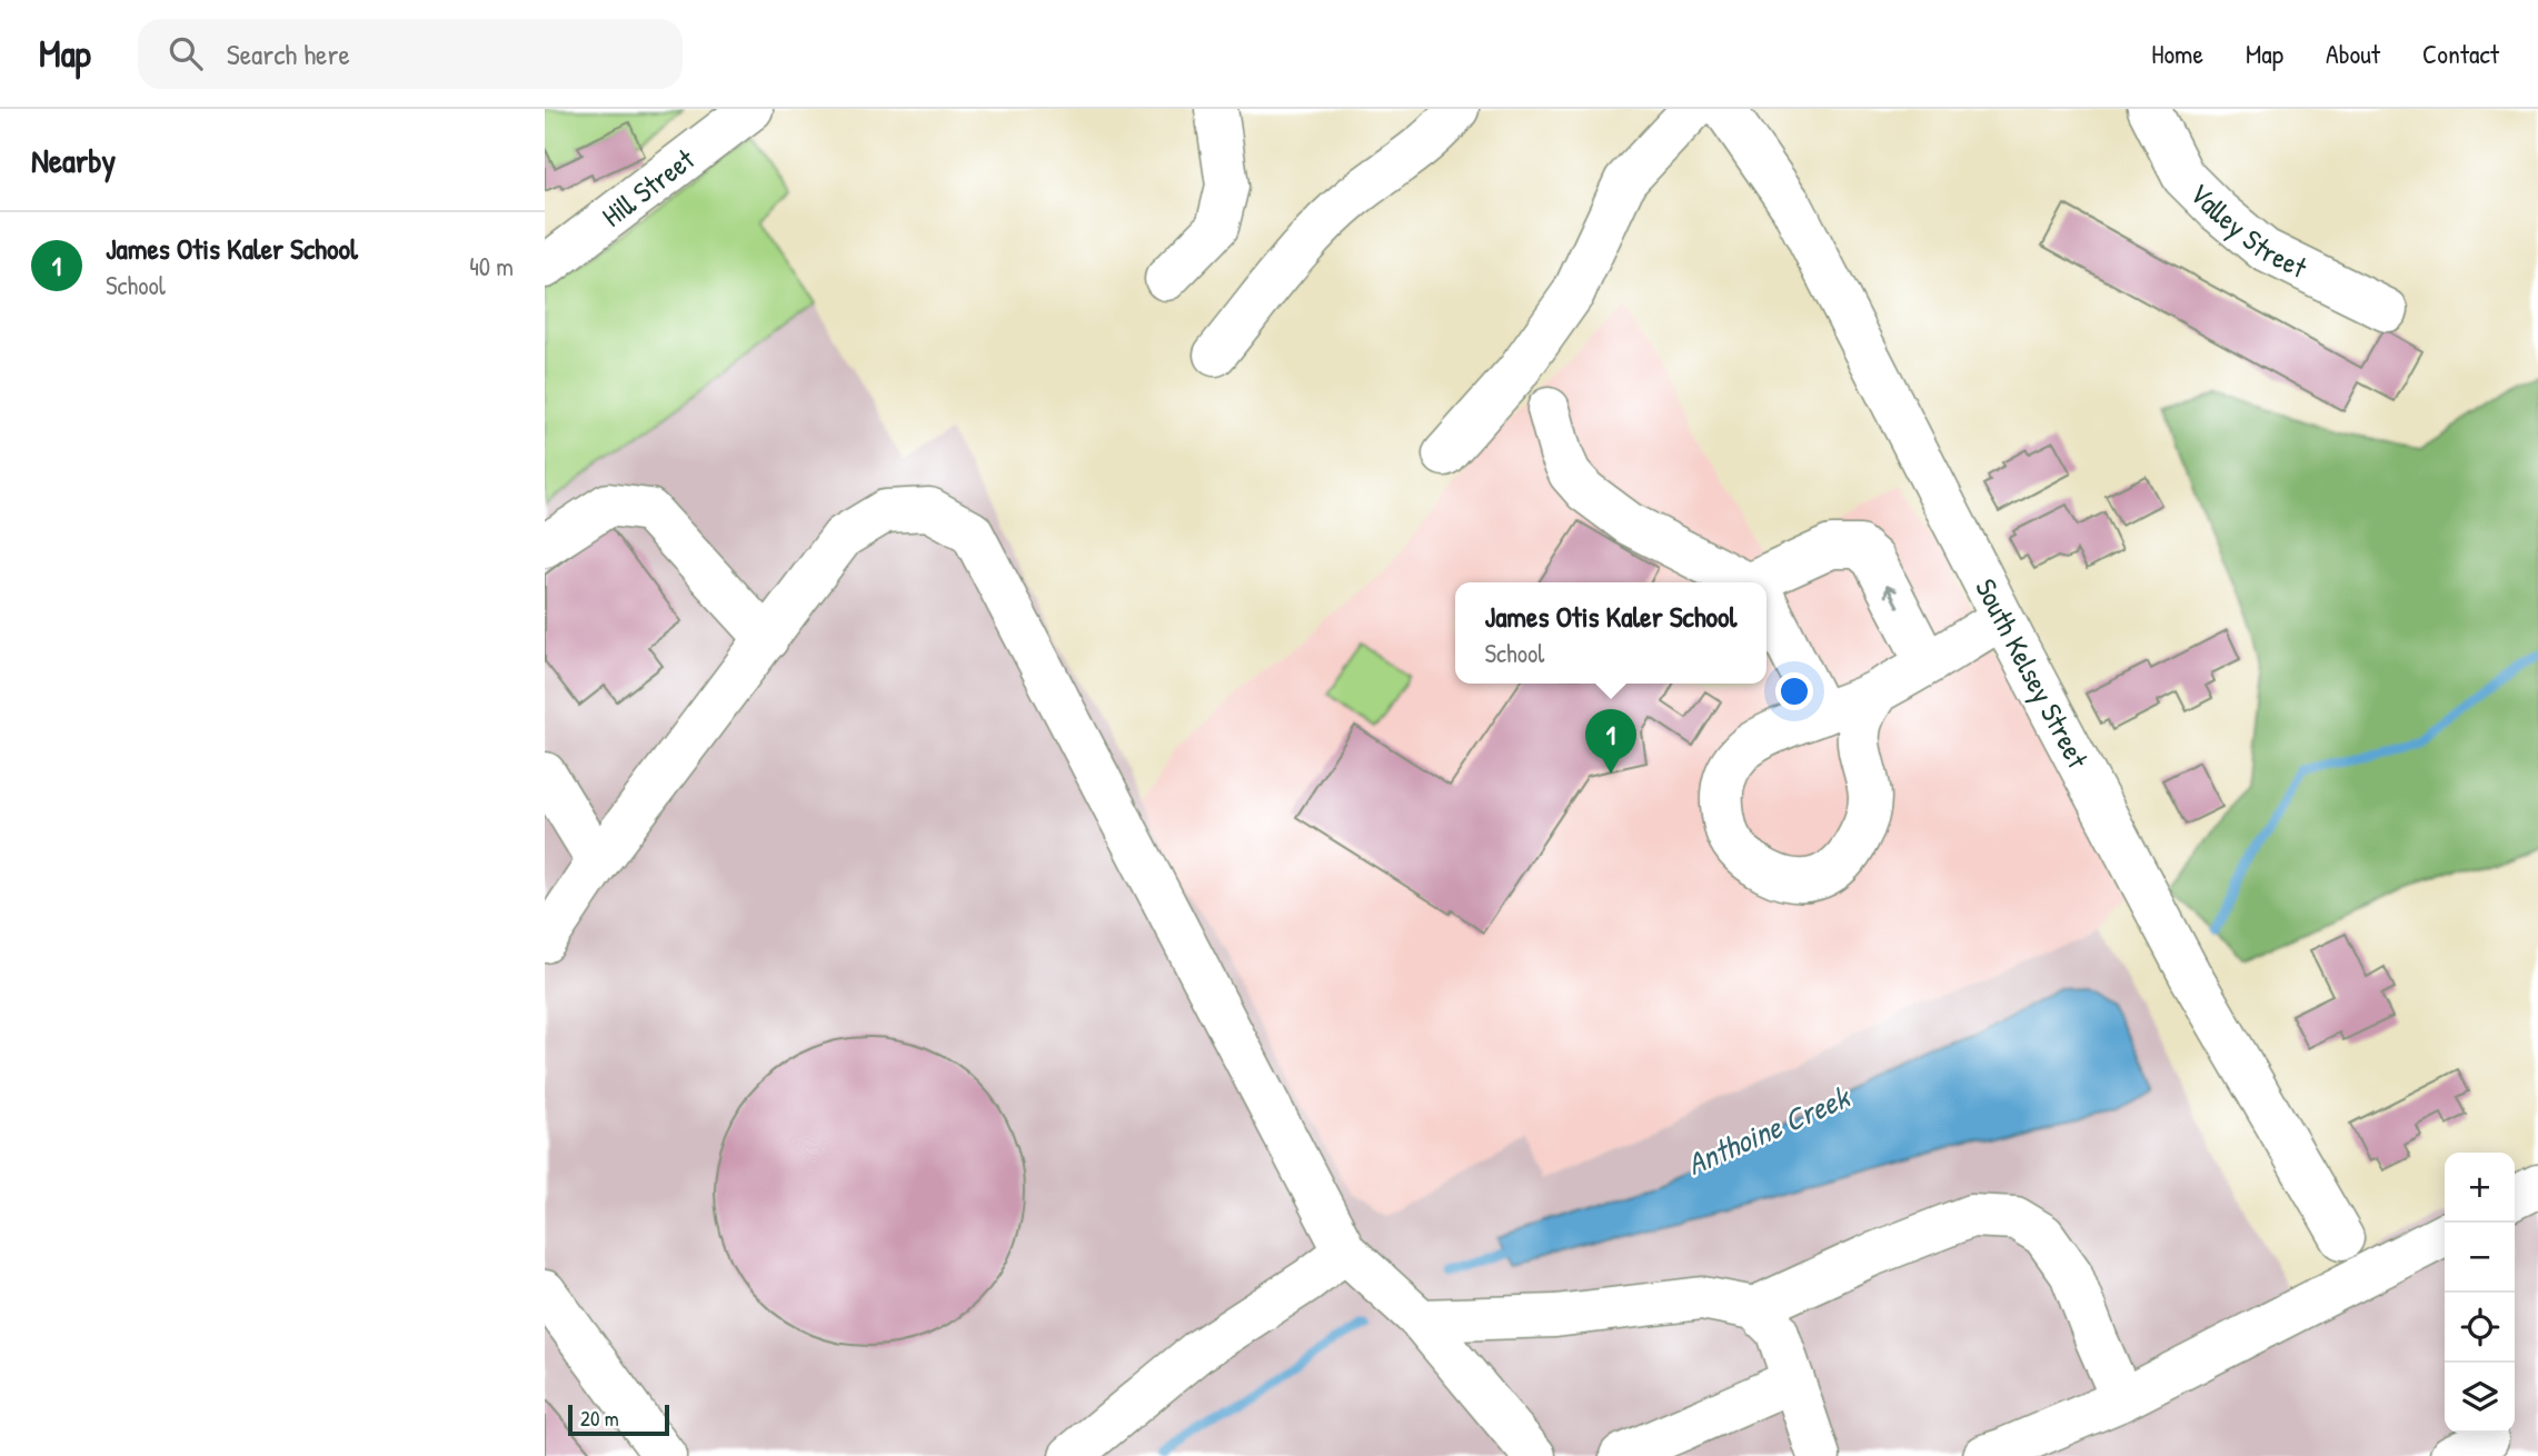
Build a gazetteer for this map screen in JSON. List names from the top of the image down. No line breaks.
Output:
{"streets":{"street":["Hill Street","Valley Street","South Kelsey Street"]},"water":["Anthoine Creek"],"scale_bar":"20 m","page":{"header":"Map","search":"Search here","nav":["Home","Map","About","Contact"],"heading":"Nearby","list":[{"mark":"1","name":"James Otis Kaler School","note":"School","value":"40 m"}],"popup":["James Otis Kaler School","School"],"pins":"1","map_buttons":["+","−"],"scale":"20 m"}}
